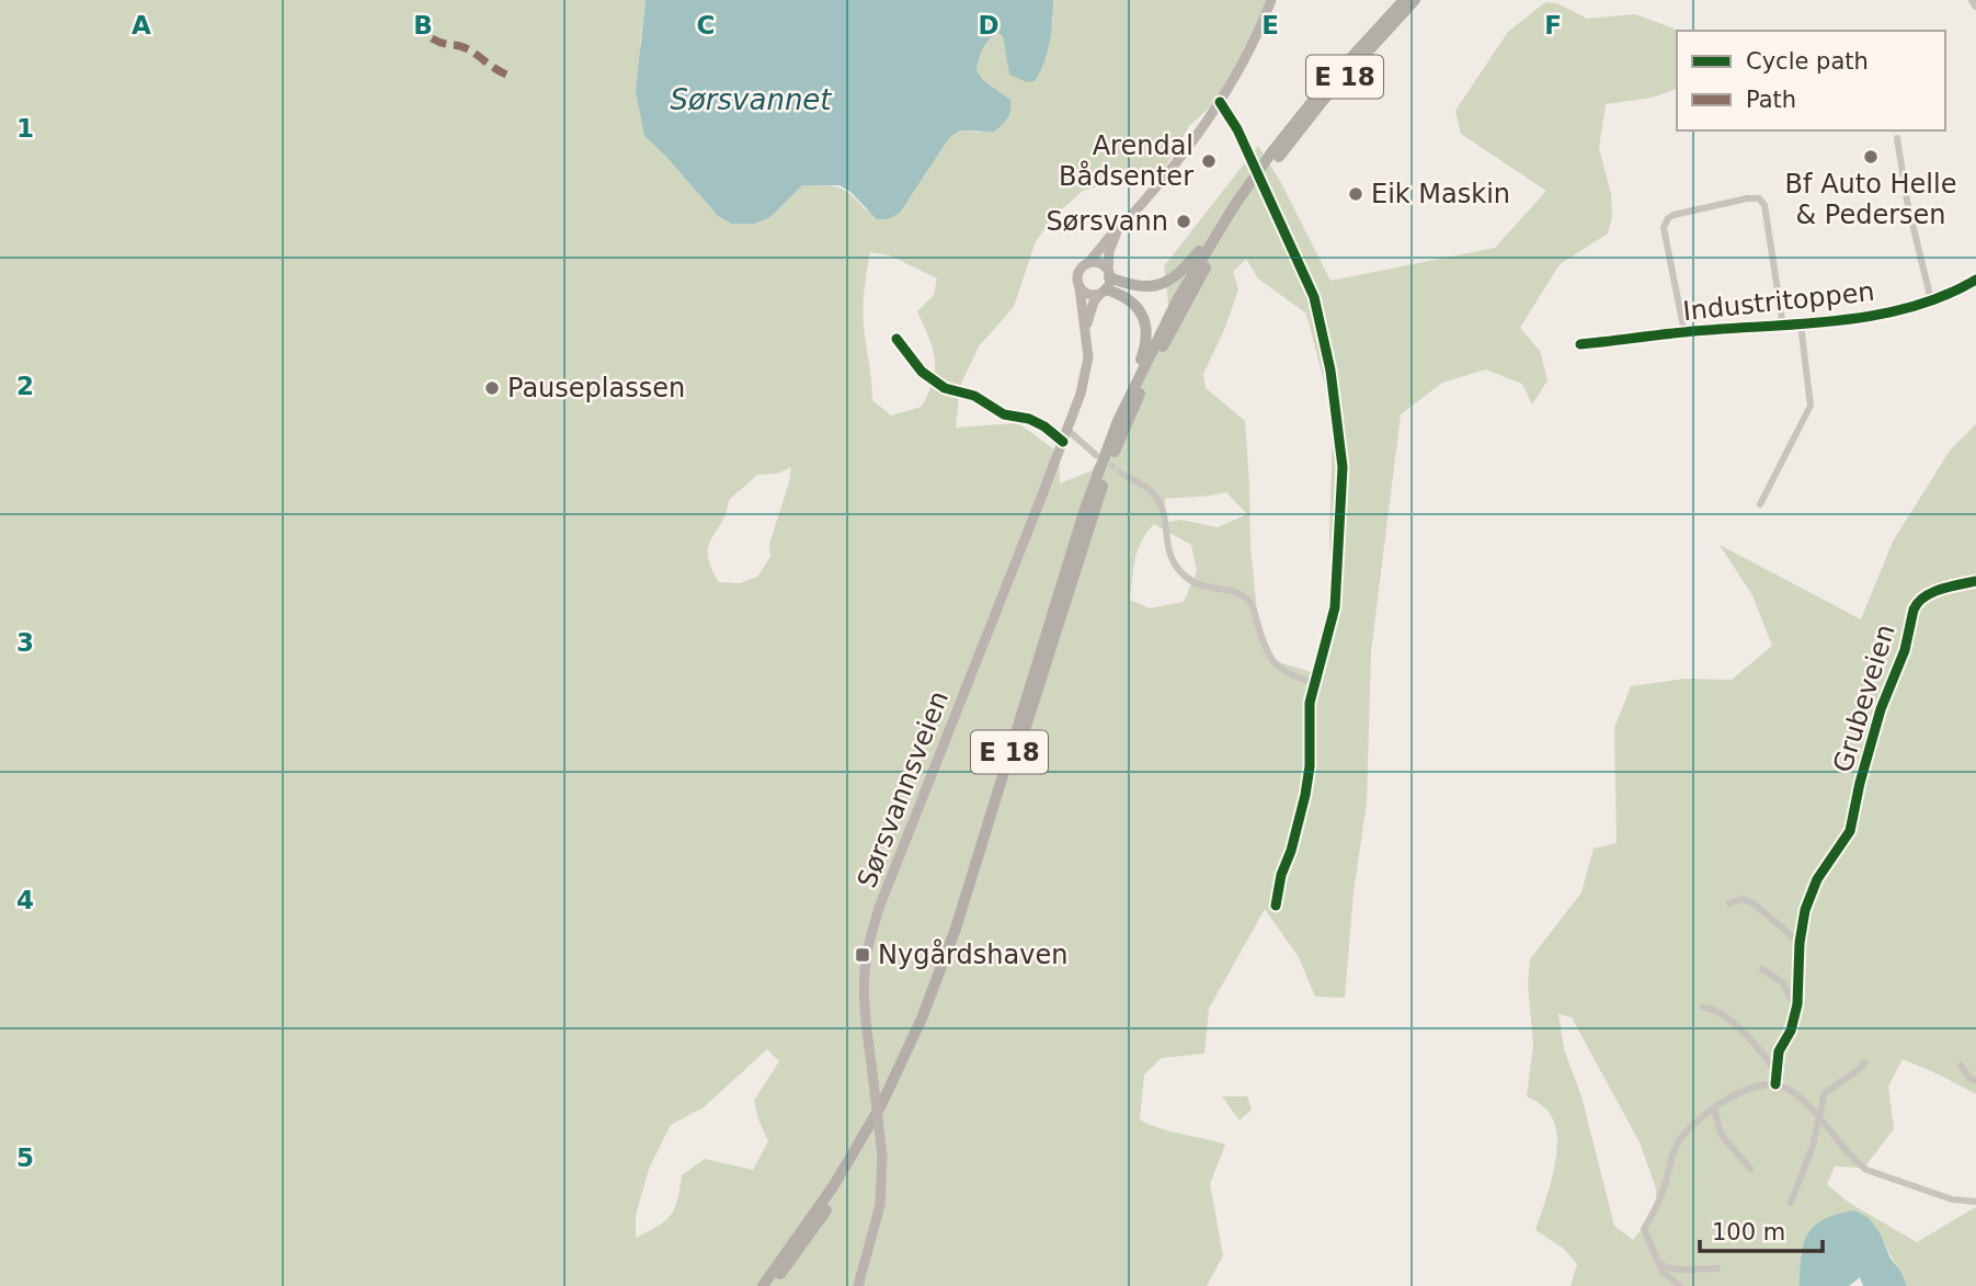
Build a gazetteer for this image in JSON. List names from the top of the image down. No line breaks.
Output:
{"streets":{"highway":["E 18"],"main road":["Sørsvannsveien"],"street":["Industritoppen","Grubeveien"]},"crossings":[["E 18","Sørsvannsveien"]],"water":["Sørsvannet"],"places":{"other":["Bf Auto Helle & Pedersen","Arendal Bådsenter","Eik Maskin","Sørsvann","Pauseplassen"],"transit":["Nygårdshaven"]},"legend":["Cycle path","Path"],"scale_bar":"100 m","grid":{"columns":["A","B","C","D","E","F"],"rows":["1","2","3","4","5"]}}
